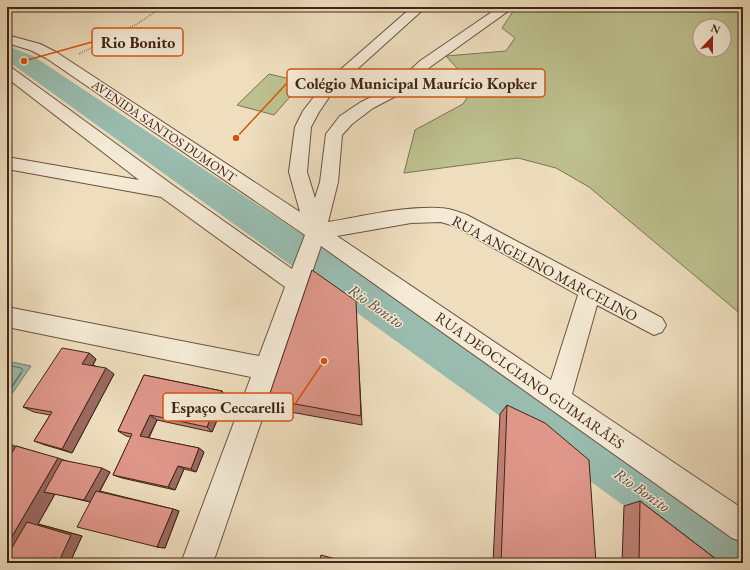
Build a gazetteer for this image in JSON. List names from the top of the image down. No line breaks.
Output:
{"streets":{"street":["AVENIDA SANTOS DUMONT","RUA ANGELINO MARCELINO","RUA DEOCLCIANO GUIMARÃES"]},"crossings":[["AVENIDA SANTOS DUMONT","RUA ANGELINO MARCELINO"],["AVENIDA SANTOS DUMONT","RUA DEOCLCIANO GUIMARÃES"],["RUA ANGELINO MARCELINO","RUA DEOCLCIANO GUIMARÃES"]],"water":["Rio Bonito"],"places":["Rio Bonito","Colégio Municipal Maurício Kopker","Espaço Ceccarelli"],"north":"top"}
